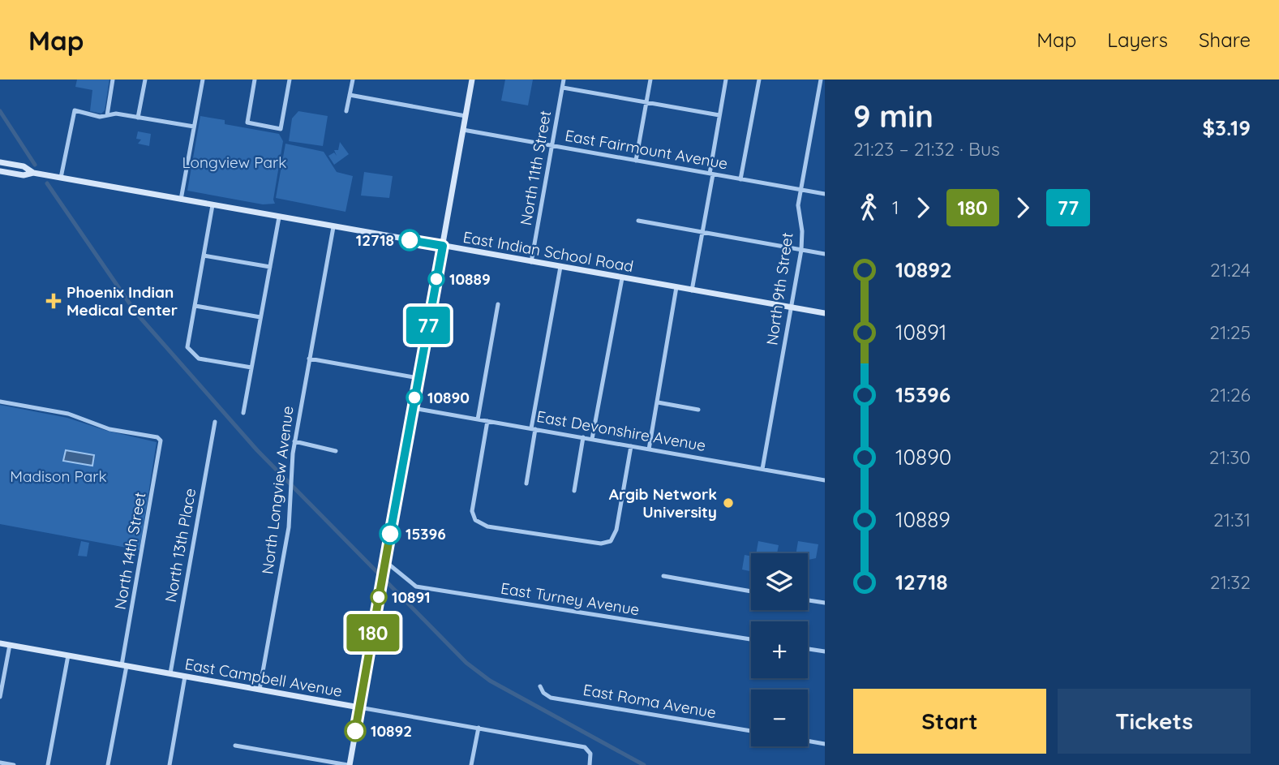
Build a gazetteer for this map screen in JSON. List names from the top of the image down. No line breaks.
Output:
{"streets":{"street":["East Fairmount Avenue","North 11th Street","East Indian School Road","North 9th Street","East Devonshire Avenue","North Longview Avenue","North 13th Place","North 14th Street","East Turney Avenue","East Campbell Avenue","East Roma Avenue"]},"crossings":[["East Fairmount Avenue","North 11th Street"],["East Fairmount Avenue","North 9th Street"],["North 11th Street","East Indian School Road"],["East Indian School Road","North 9th Street"],["East Indian School Road","North Longview Avenue"],["North 9th Street","East Devonshire Avenue"],["North Longview Avenue","East Campbell Avenue"],["North 13th Place","East Campbell Avenue"],["North 14th Street","East Campbell Avenue"]],"parks":["Longview Park","Madison Park"],"places":{"other":["12718","10889","10890","Argib Network University","15396","10891","10892"],"health":["Phoenix Indian Medical Center"]},"lines":["bus line 77","bus line 180"],"page":{"header":"Map","nav":["Map","Layers","Share"],"on_map":["180","77"],"heading":["9 min","21:23 – 21:32 · Bus","$3.19"],"legs":["1","180","77"],"list":[{"name":"10892","value":"21:24"},{"name":"10891","value":"21:25"},{"name":"15396","value":"21:26"},{"name":"10890","value":"21:30"},{"name":"10889","value":"21:31"},{"name":"12718","value":"21:32"}],"map_buttons":["+","−"],"buttons":["Start","Tickets"]}}
